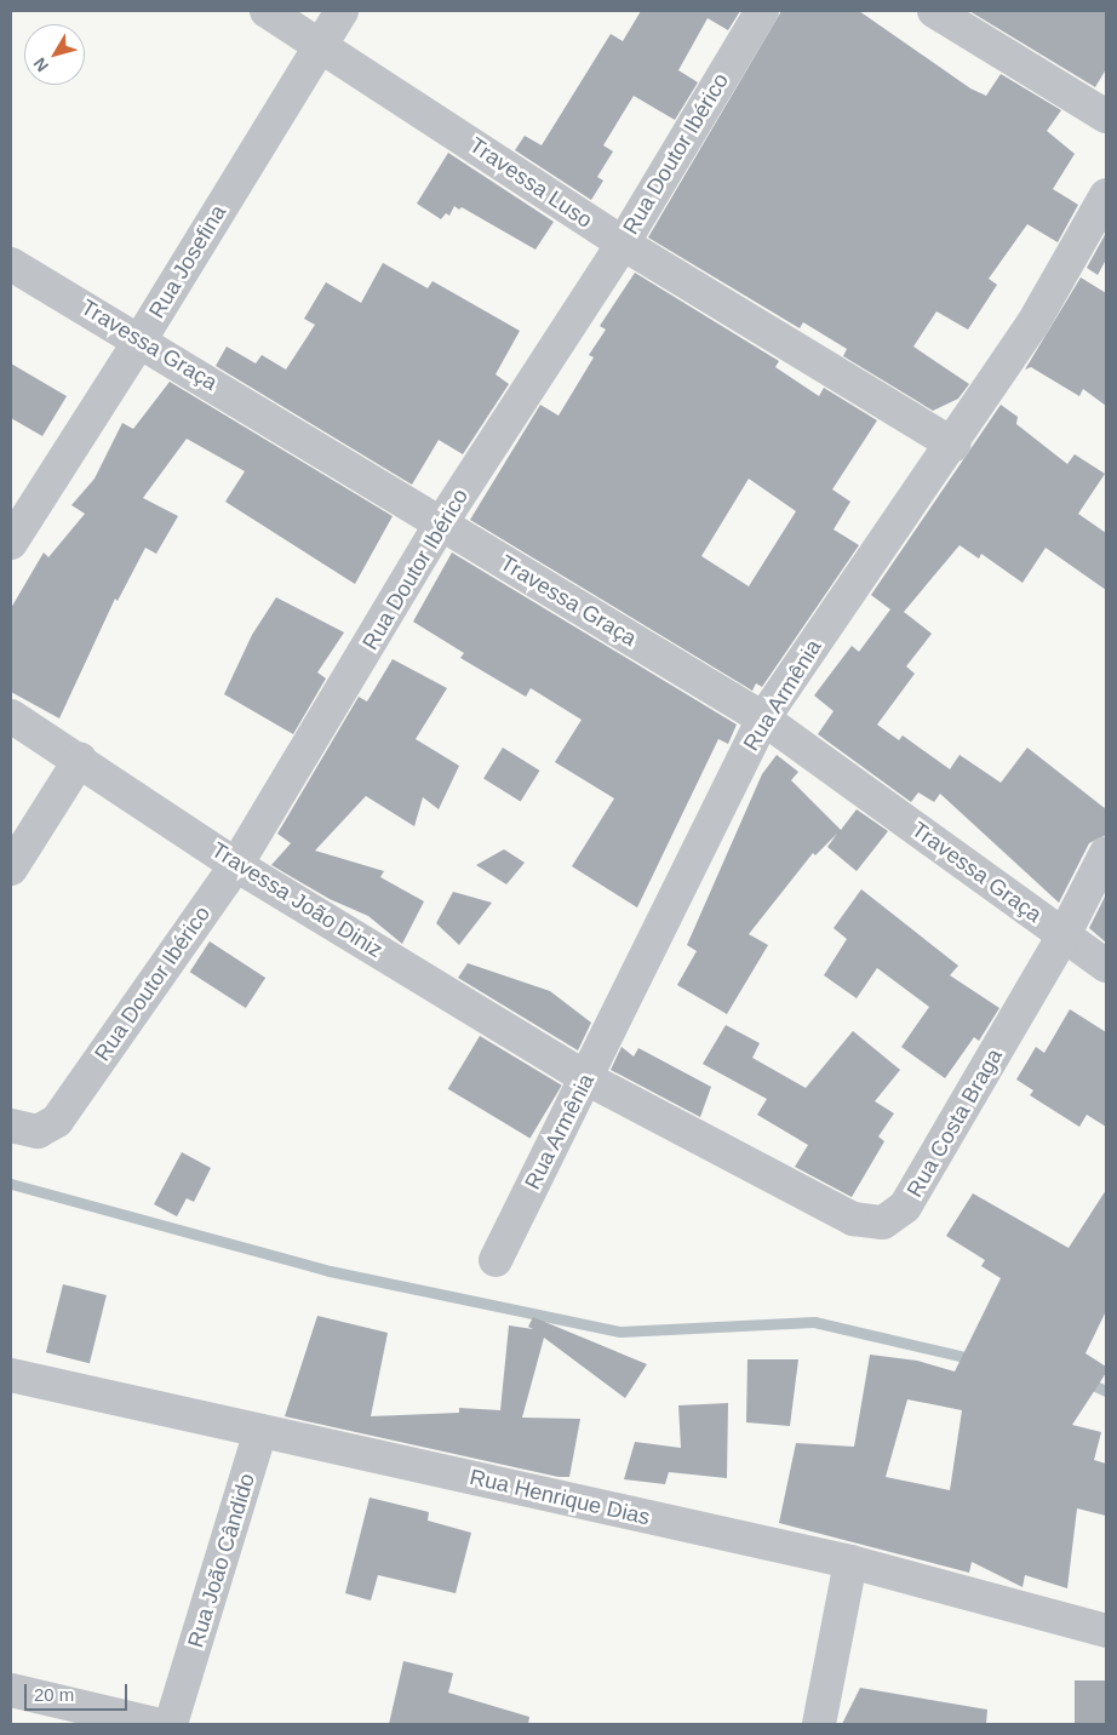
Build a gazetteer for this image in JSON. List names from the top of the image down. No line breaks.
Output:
{"streets":{"street":["Rua Doutor Ibérico","Travessa Luso","Rua Josefina","Travessa Graça","Rua Armênia","Travessa João Diniz","Rua Costa Braga","Rua Henrique Dias","Rua João Cândido"]},"crossings":[["Rua Doutor Ibérico","Travessa Luso"],["Rua Doutor Ibérico","Travessa Graça"],["Rua Doutor Ibérico","Travessa João Diniz"],["Travessa Luso","Rua Josefina"],["Travessa Luso","Rua Armênia"],["Rua Josefina","Travessa Graça"],["Travessa Graça","Rua Armênia"],["Travessa Graça","Rua Costa Braga"],["Rua Armênia","Travessa João Diniz"],["Rua Armênia","Rua Costa Braga"],["Travessa João Diniz","Rua Costa Braga"],["Rua Henrique Dias","Rua João Cândido"]],"scale_bar":"20 m","north":"bottom left"}
